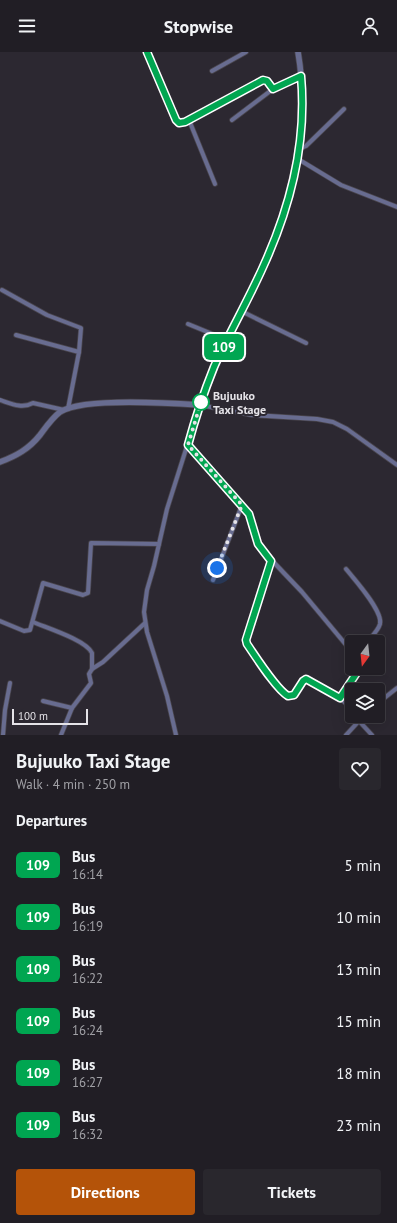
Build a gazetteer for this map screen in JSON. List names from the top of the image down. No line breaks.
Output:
{"places":["Bujuuko Taxi Stage"],"lines":["bus line 109"],"scale_bar":"100 m","north":"bottom","page":{"header":"Stopwise","on_map":"109","scale":"100 m","heading":[["Bujuuko Taxi Stage","Walk · 4 min · 250 m"],"Departures"],"list":[{"mark":"109","name":"Bus","note":"16:14","value":"5 min"},{"mark":"109","name":"Bus","note":"16:19","value":"10 min"},{"mark":"109","name":"Bus","note":"16:22","value":"13 min"},{"mark":"109","name":"Bus","note":"16:24","value":"15 min"},{"mark":"109","name":"Bus","note":"16:27","value":"18 min"},{"mark":"109","name":"Bus","note":"16:32","value":"23 min"}],"buttons":["Directions","Tickets"]}}
